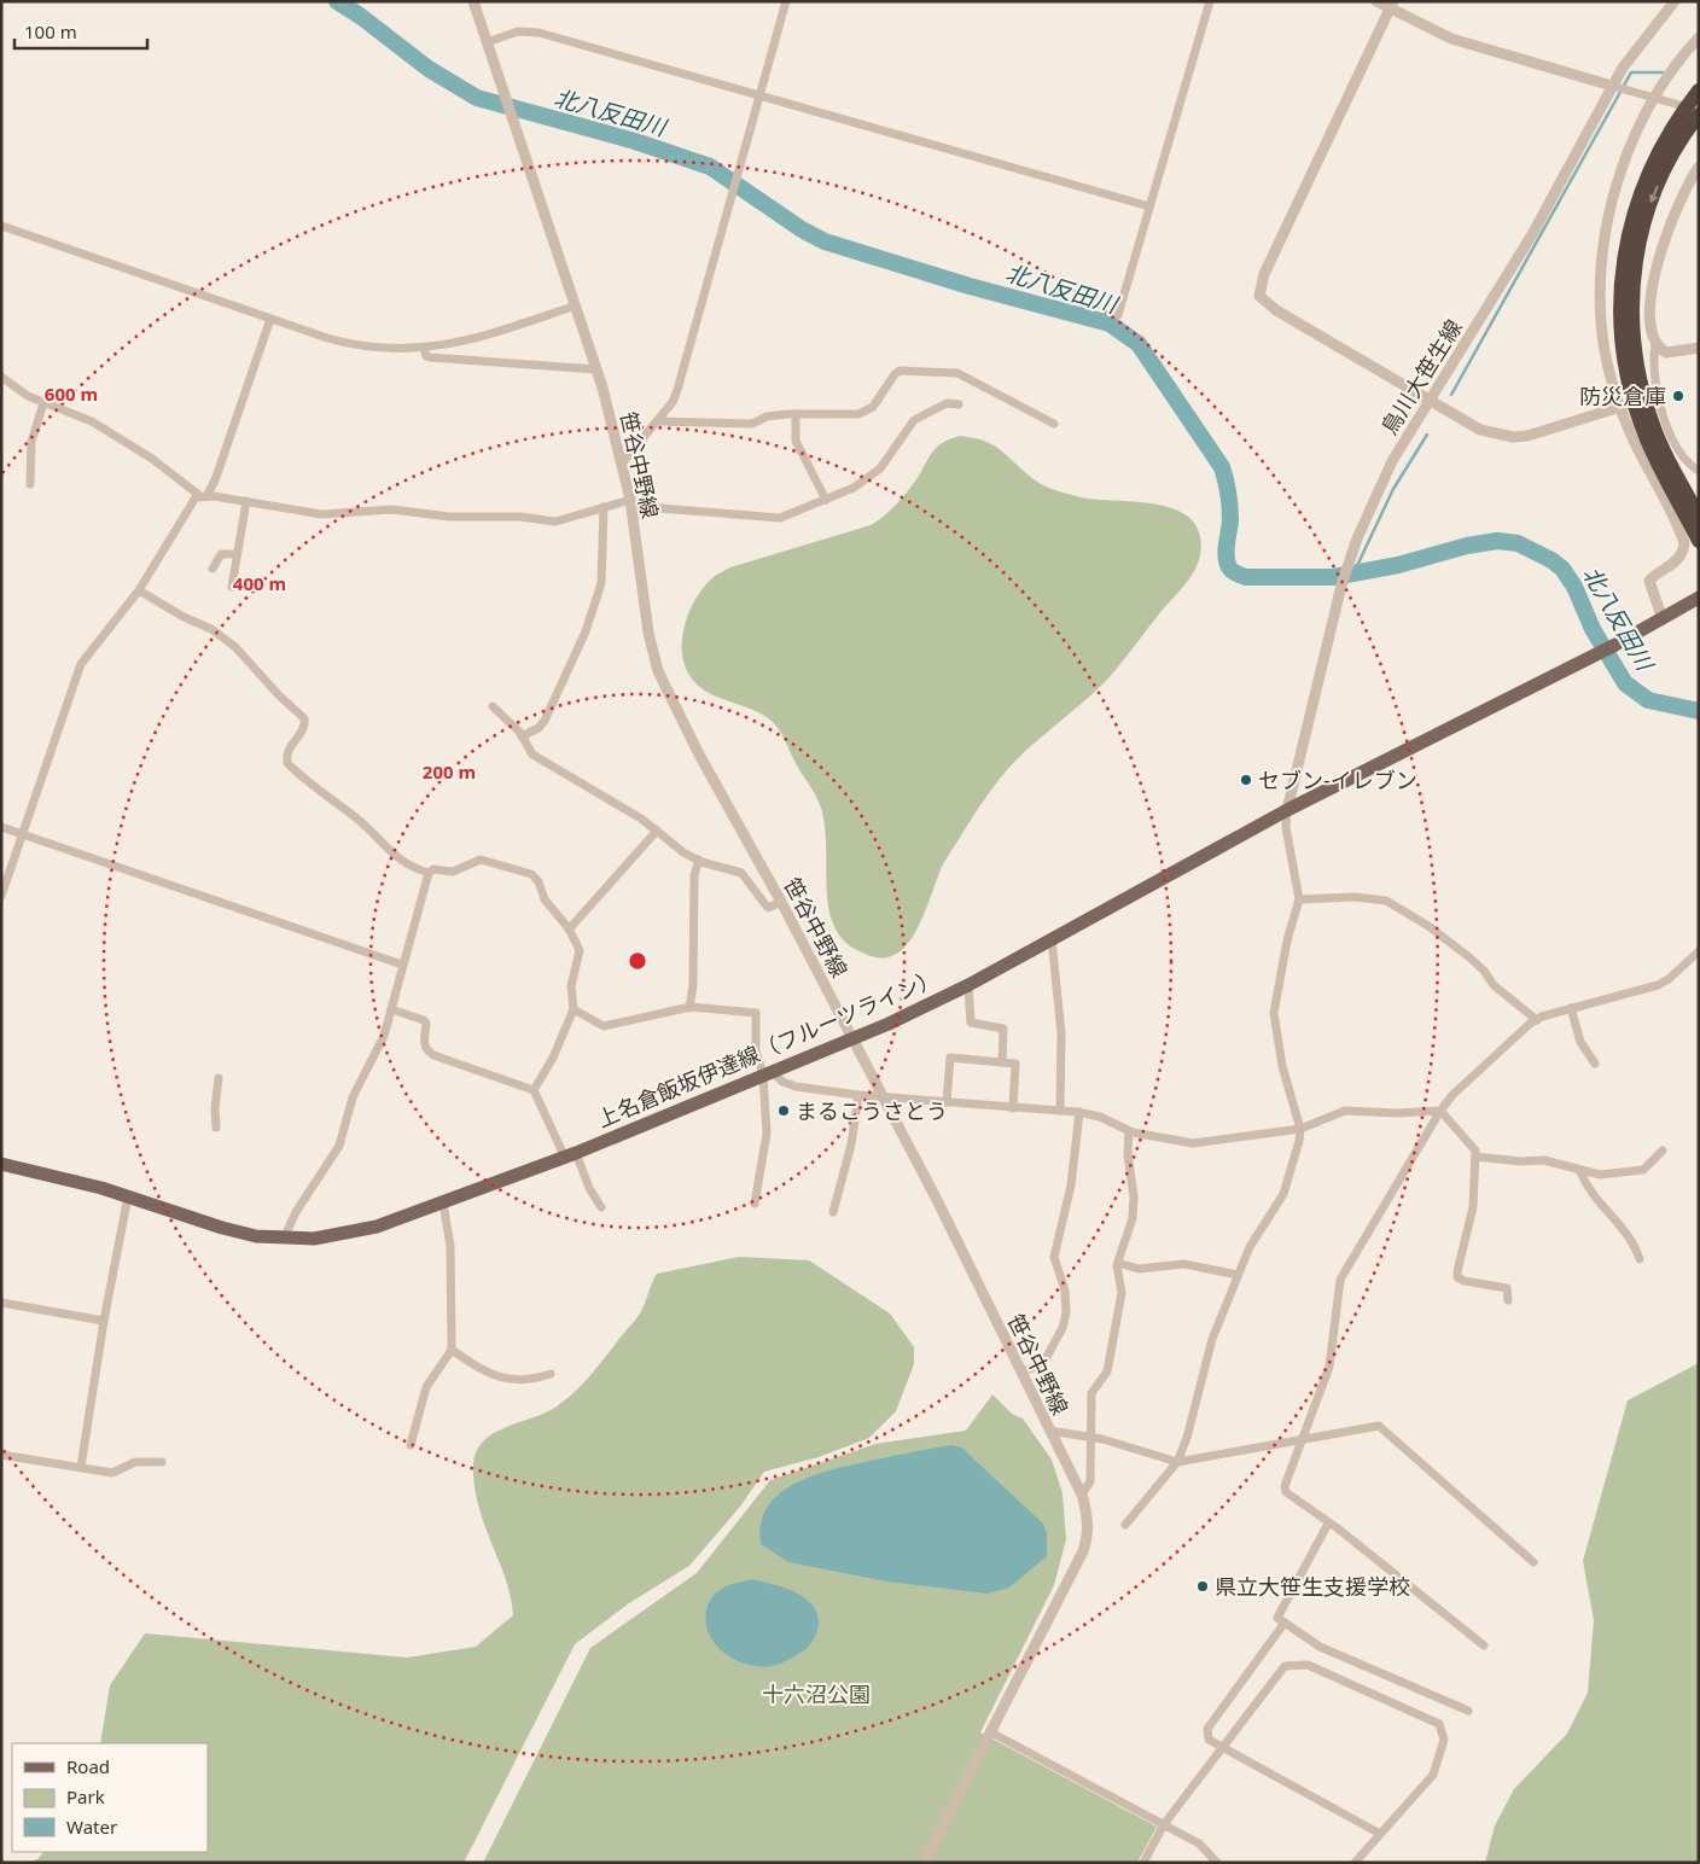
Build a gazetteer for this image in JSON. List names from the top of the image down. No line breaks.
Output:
{"streets":{"main road":["上名倉飯坂伊達線（フルーツライン）"],"street":["鳥川大笹生線","笹谷中野線"]},"crossings":[["鳥川大笹生線","上名倉飯坂伊達線（フルーツライン）"],["笹谷中野線","上名倉飯坂伊達線（フルーツライン）"]],"water":["北八反田川"],"parks":["十六沼公園"],"places":["防災倉庫","セブン-イレブン","まるこうさとう","県立大笹生支援学校"],"legend":["Road","Park","Water"],"scale_bar":"100 m","rings":["600 m","400 m","200 m"]}
